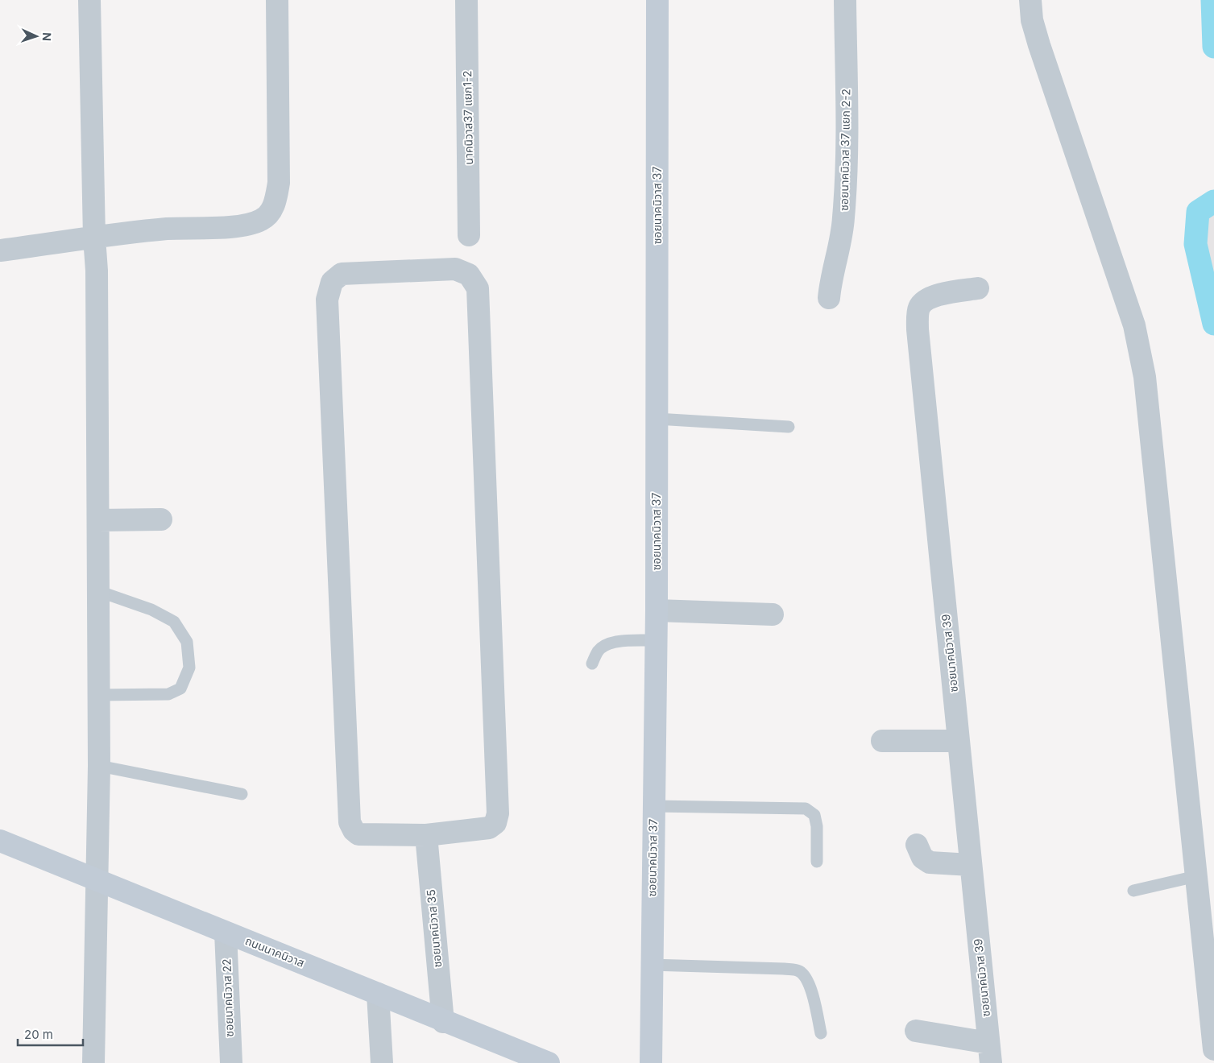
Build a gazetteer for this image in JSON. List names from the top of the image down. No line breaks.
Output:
{"streets":{"street":["นาคนิวาส37 แยก1-2","ซอยนาคนิวาส 37 แยก 2-2","ซอยนาคนิวาส 37","ซอยนาคนิวาส 39","ซอยนาคนิวาส 35","ถนนนาคนิวาส","ซอยนาคนิวาส 22"]},"crossings":[["ซอยนาคนิวาส 35","ถนนนาคนิวาส"],["ถนนนาคนิวาส","ซอยนาคนิวาส 22"]],"scale_bar":"20 m","north":"right"}
